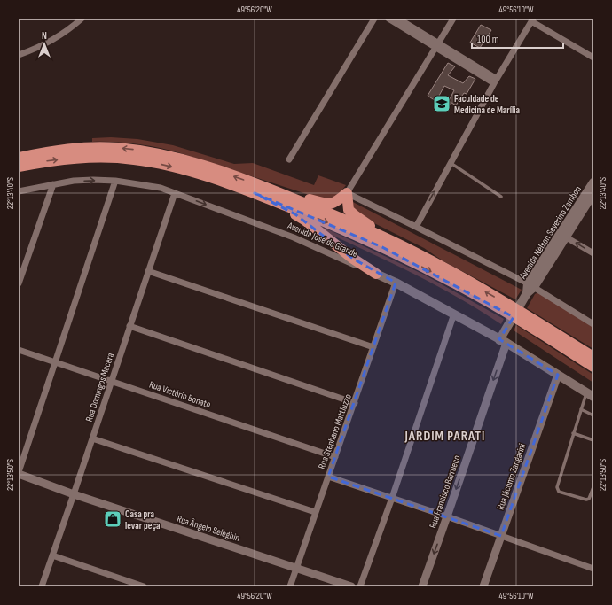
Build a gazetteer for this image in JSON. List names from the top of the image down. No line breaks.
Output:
{"streets":{"main road":["Avenida Nélson Severino Zambon","Avenida José de Grande"],"street":["Rua Domingos Macera","Rua Victório Bonato","Rua Stephano Mattiuzzo","Rua Jácomo Zangarini","Rua Francisco Barrueco","Rua Ângelo Seleghin"]},"crossings":[["Avenida Nélson Severino Zambon","Avenida José de Grande"],["Avenida Nélson Severino Zambon","Rua Francisco Barrueco"],["Avenida José de Grande","Rua Domingos Macera"],["Avenida José de Grande","Rua Stephano Mattiuzzo"],["Avenida José de Grande","Rua Jácomo Zangarini"],["Avenida José de Grande","Rua Francisco Barrueco"],["Rua Domingos Macera","Rua Victório Bonato"],["Rua Domingos Macera","Rua Ângelo Seleghin"],["Rua Victório Bonato","Rua Stephano Mattiuzzo"],["Rua Stephano Mattiuzzo","Rua Ângelo Seleghin"]],"one_way":["Avenida José de Grande"],"districts":["JARDIM PARATI"],"places":{"school or university":["Faculdade de Medicina de Marília"],"shop":["Casa pra levar peça"]},"scale_bar":"100 m","north":"top","coordinates":["49°56'20\"W","49°56'10\"W","22°13'40\"S","22°13'50\"S"]}
